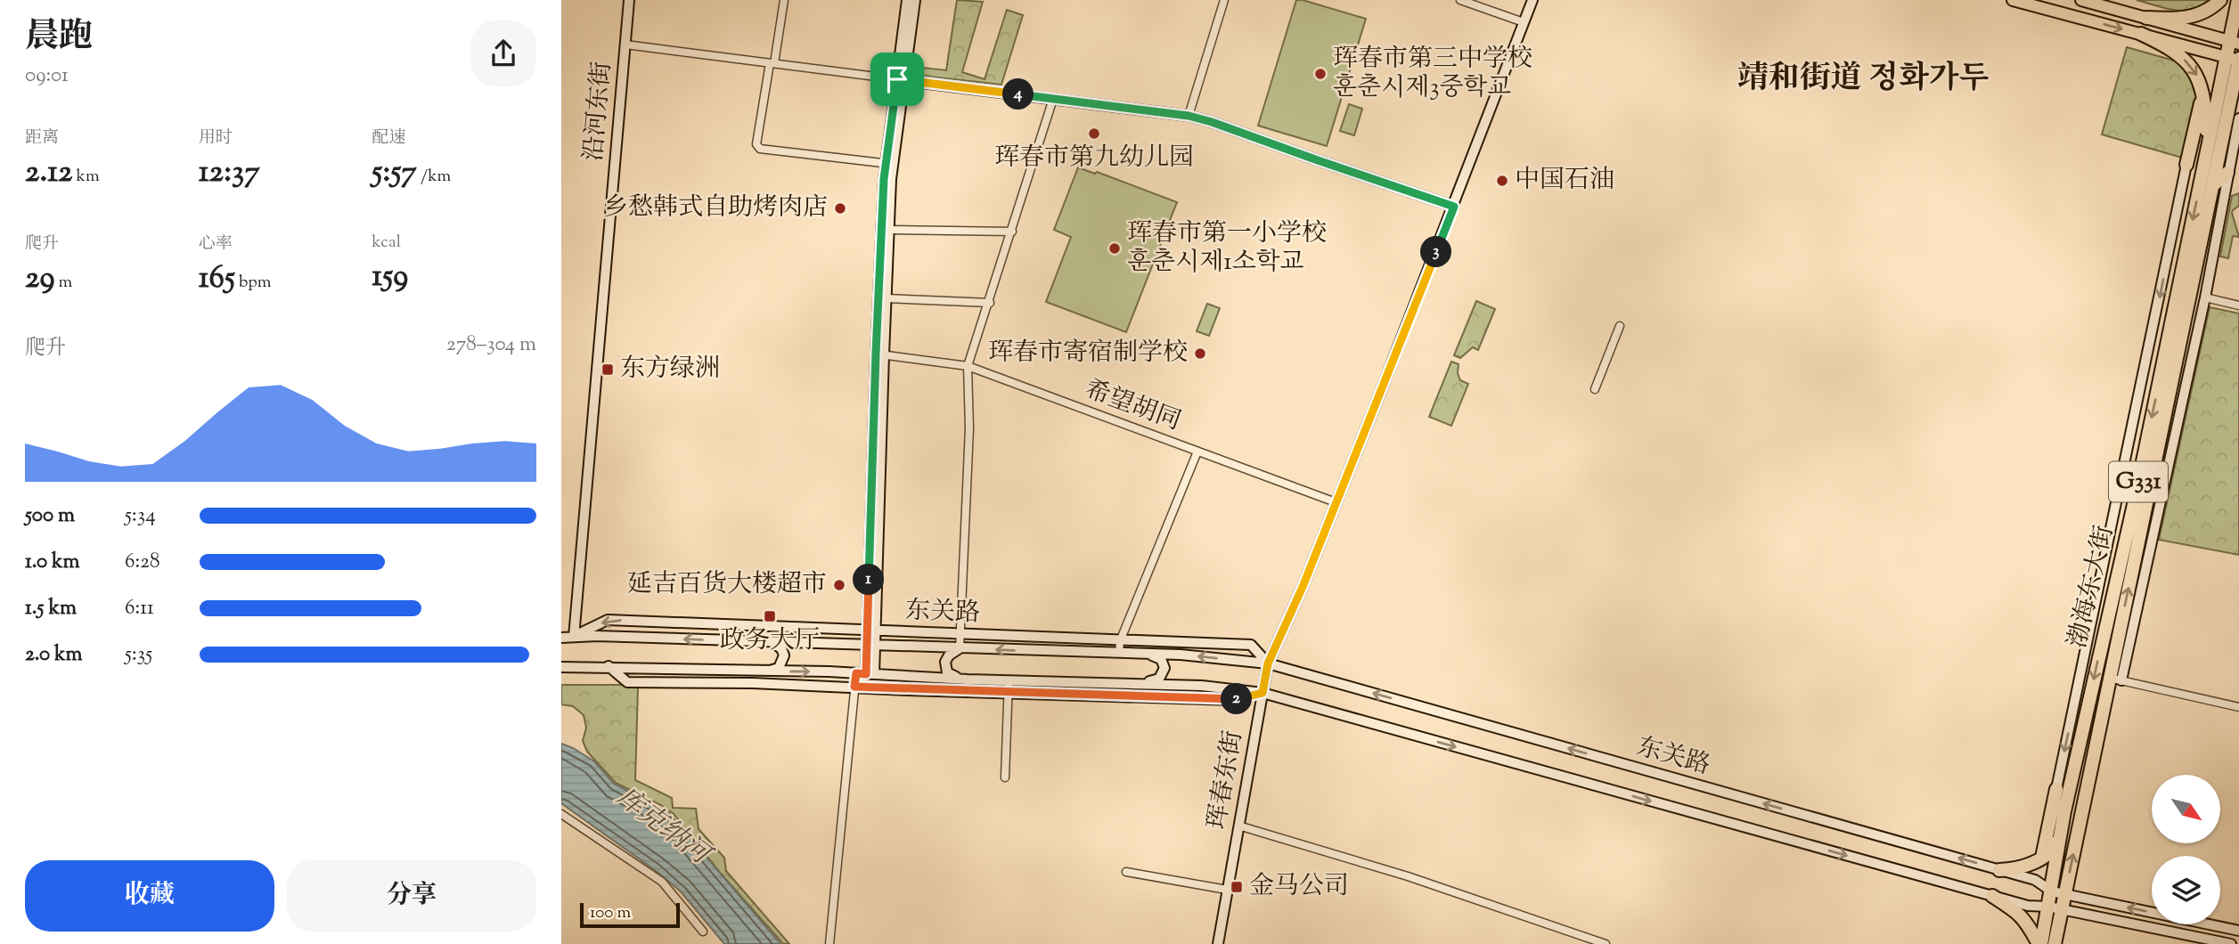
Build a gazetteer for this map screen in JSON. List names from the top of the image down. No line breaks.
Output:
{"streets":{"highway":["G331","渤海东大街"],"main road":["沿河东街","东关路","珲春东街"],"street":["希望胡同"]},"crossings":[["沿河东街","东关路"],["希望胡同","珲春东街"],["G331","渤海东大街"],["渤海东大街","东关路"],["东关路","珲春东街"]],"districts":["靖和街道 정화가두"],"water":["库克纳河"],"places":{"other":["珲春市第三中学校 훈춘시제3중학교","珲春市第九幼儿园","中国石油","乡愁韩式自助烤肉店","珲春市第一小学校 훈춘시제1소학교","珲春市寄宿制学校","延吉百货大楼超市"],"transit":["东方绿洲","政务大厅","金马公司"]},"scale_bar":"100 m","north":"bottom right","page":{"heading":["晨跑","09:01"],"pins":["4","3","1","2"],"stats":[["距离","2.12 km"],["用时","12:37"],["配速","5:57 /km"],["爬升","29 m"],["心率","165 bpm"],["kcal","159"]],"chart":["爬升","278–304 m"],"list":[{"name":"500 m","note":"5:34"},{"name":"1.0 km","note":"6:28"},{"name":"1.5 km","note":"6:11"},{"name":"2.0 km","note":"5:35"}],"buttons":["收藏","分享"],"scale":"100 m"}}
